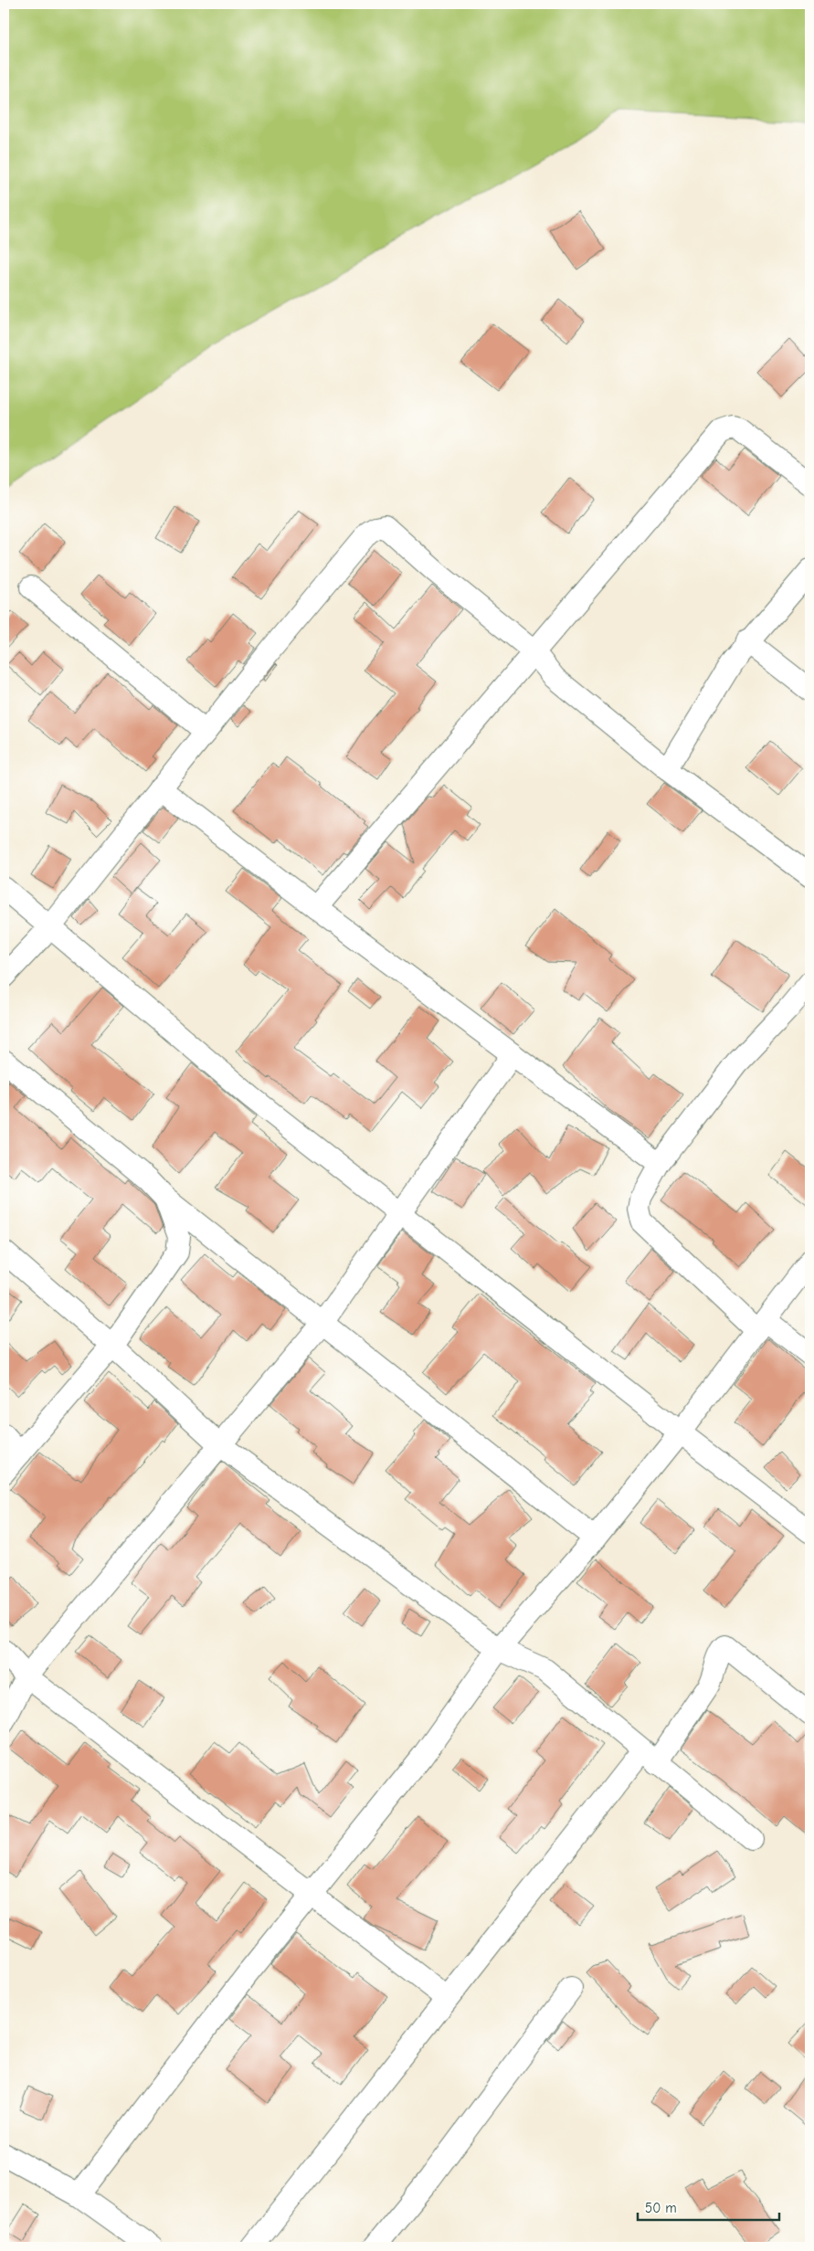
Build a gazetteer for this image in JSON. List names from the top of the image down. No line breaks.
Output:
{"scale_bar":"50 m"}
